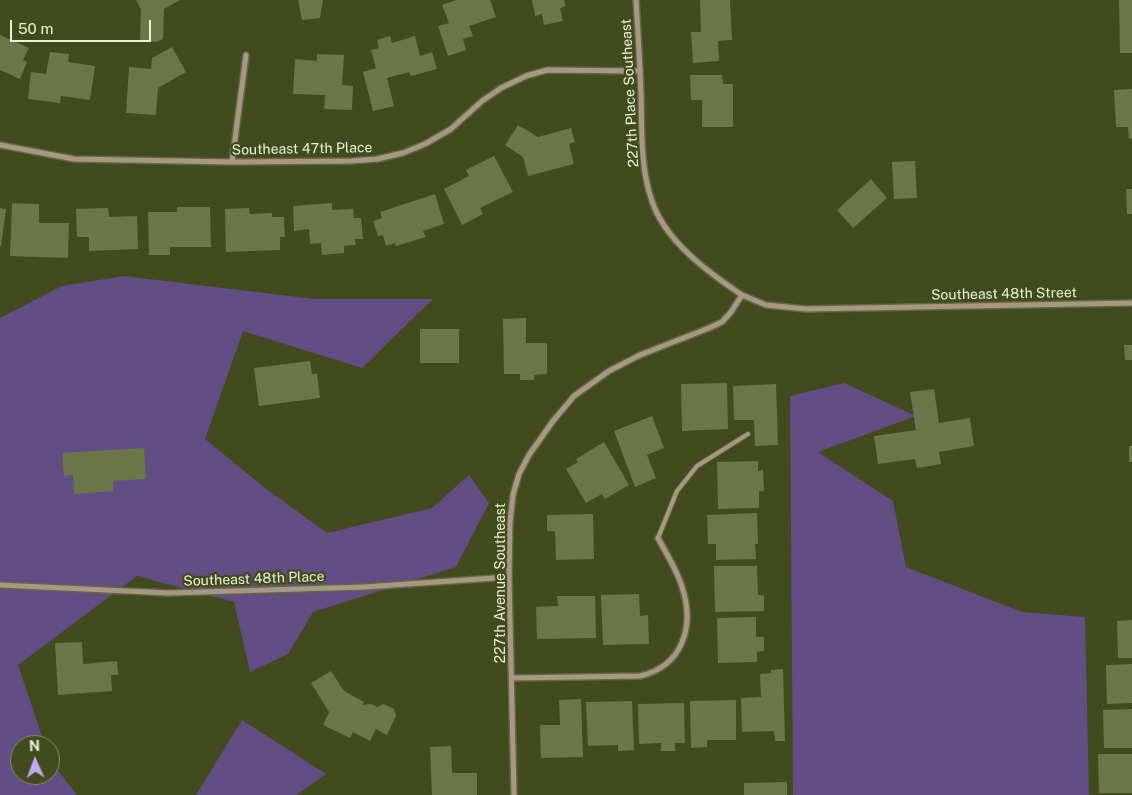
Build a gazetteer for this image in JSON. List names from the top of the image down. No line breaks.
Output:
{"streets":{"street":["227th Place Southeast","Southeast 47th Place","Southeast 48th Street","Southeast 48th Place","227th Avenue Southeast"]},"crossings":[["227th Place Southeast","Southeast 47th Place"],["227th Place Southeast","Southeast 48th Street"],["227th Place Southeast","227th Avenue Southeast"],["Southeast 48th Street","227th Avenue Southeast"],["Southeast 48th Place","227th Avenue Southeast"]],"scale_bar":"50 m","north":"top"}
